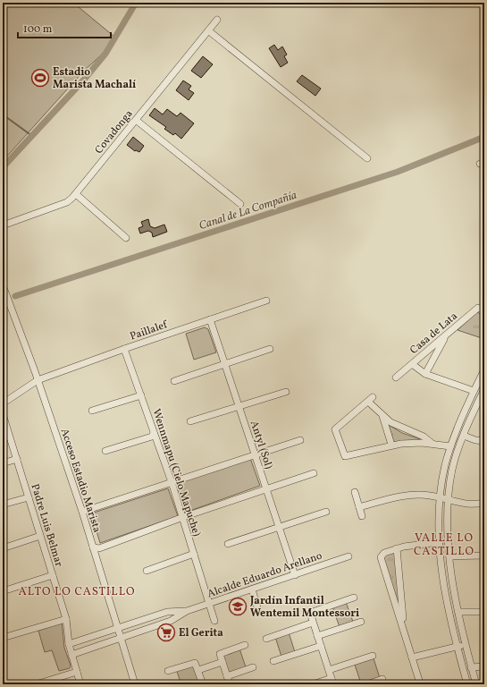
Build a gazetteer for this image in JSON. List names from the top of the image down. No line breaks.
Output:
{"streets":{"street":["Covadonga","Paillalef","Casa de Lata","Antyl (Sol)","Wennmapu (Cielo Mapuche)","Acceso Estadio Marista","Padre Luis Belmar","Alcalde Eduardo Arellano"]},"crossings":[["Paillalef","Antyl (Sol)"],["Paillalef","Wennmapu (Cielo Mapuche)"],["Paillalef","Acceso Estadio Marista"],["Antyl (Sol)","Alcalde Eduardo Arellano"],["Wennmapu (Cielo Mapuche)","Alcalde Eduardo Arellano"],["Acceso Estadio Marista","Alcalde Eduardo Arellano"],["Padre Luis Belmar","Alcalde Eduardo Arellano"]],"districts":["VALLE LO CASTILLO","ALTO LO CASTILLO"],"water":["Canal de La Compañía"],"places":{"sports":["Estadio Marista Machalí"],"school or university":["Jardín Infantil Wentemil Montessori"],"supermarket":["El Gerita"]},"scale_bar":"100 m"}
